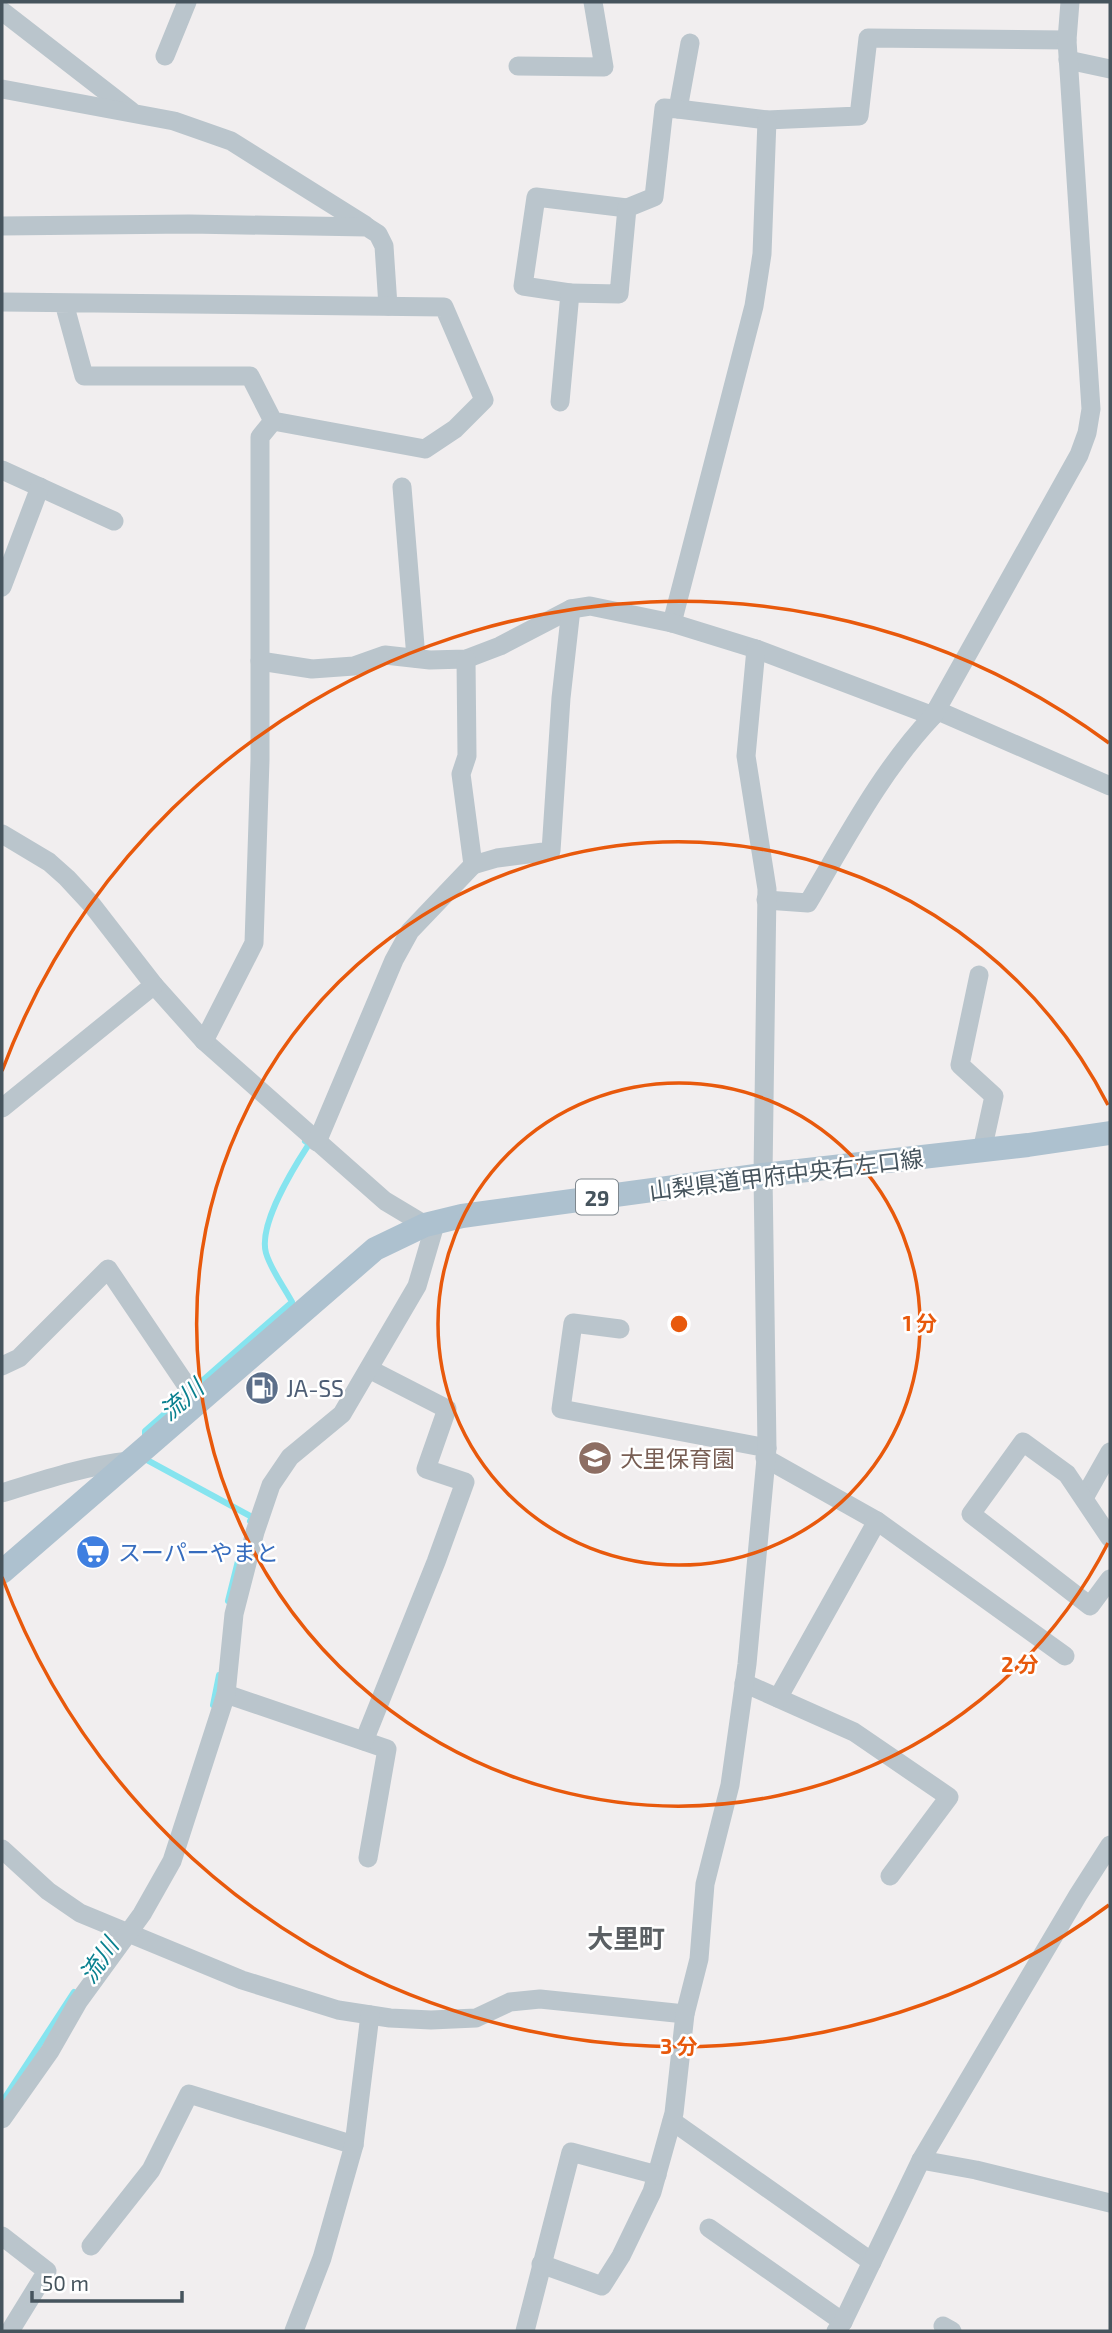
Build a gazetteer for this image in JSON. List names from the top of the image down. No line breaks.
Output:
{"streets":{"main road":["山梨県道甲府中央右左口線","29"]},"districts":["大里町"],"water":["流川"],"places":{"fuel station":["JA-SS"],"school or university":["大里保育園"],"supermarket":["スーパーやまと"]},"scale_bar":"50 m","rings":["1 分","2 分","3 分"]}
